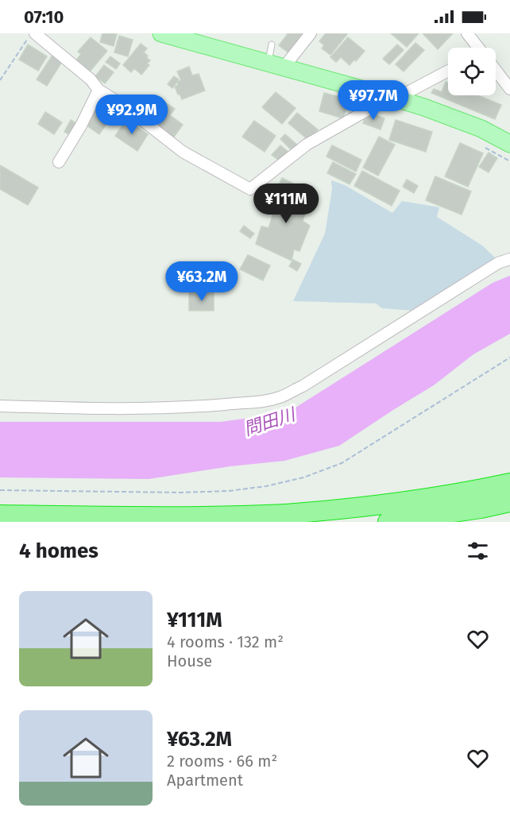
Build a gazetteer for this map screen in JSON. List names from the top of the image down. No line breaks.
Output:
{"water":["問田川"],"page":{"status":"07:10","price":["¥97.7M","¥92.9M","¥111M","¥63.2M"],"heading":"4 homes","list":[{"name":"¥111M","note":"4 rooms · 132 m² · House"},{"name":"¥63.2M","note":"2 rooms · 66 m² · Apartment"}]}}
